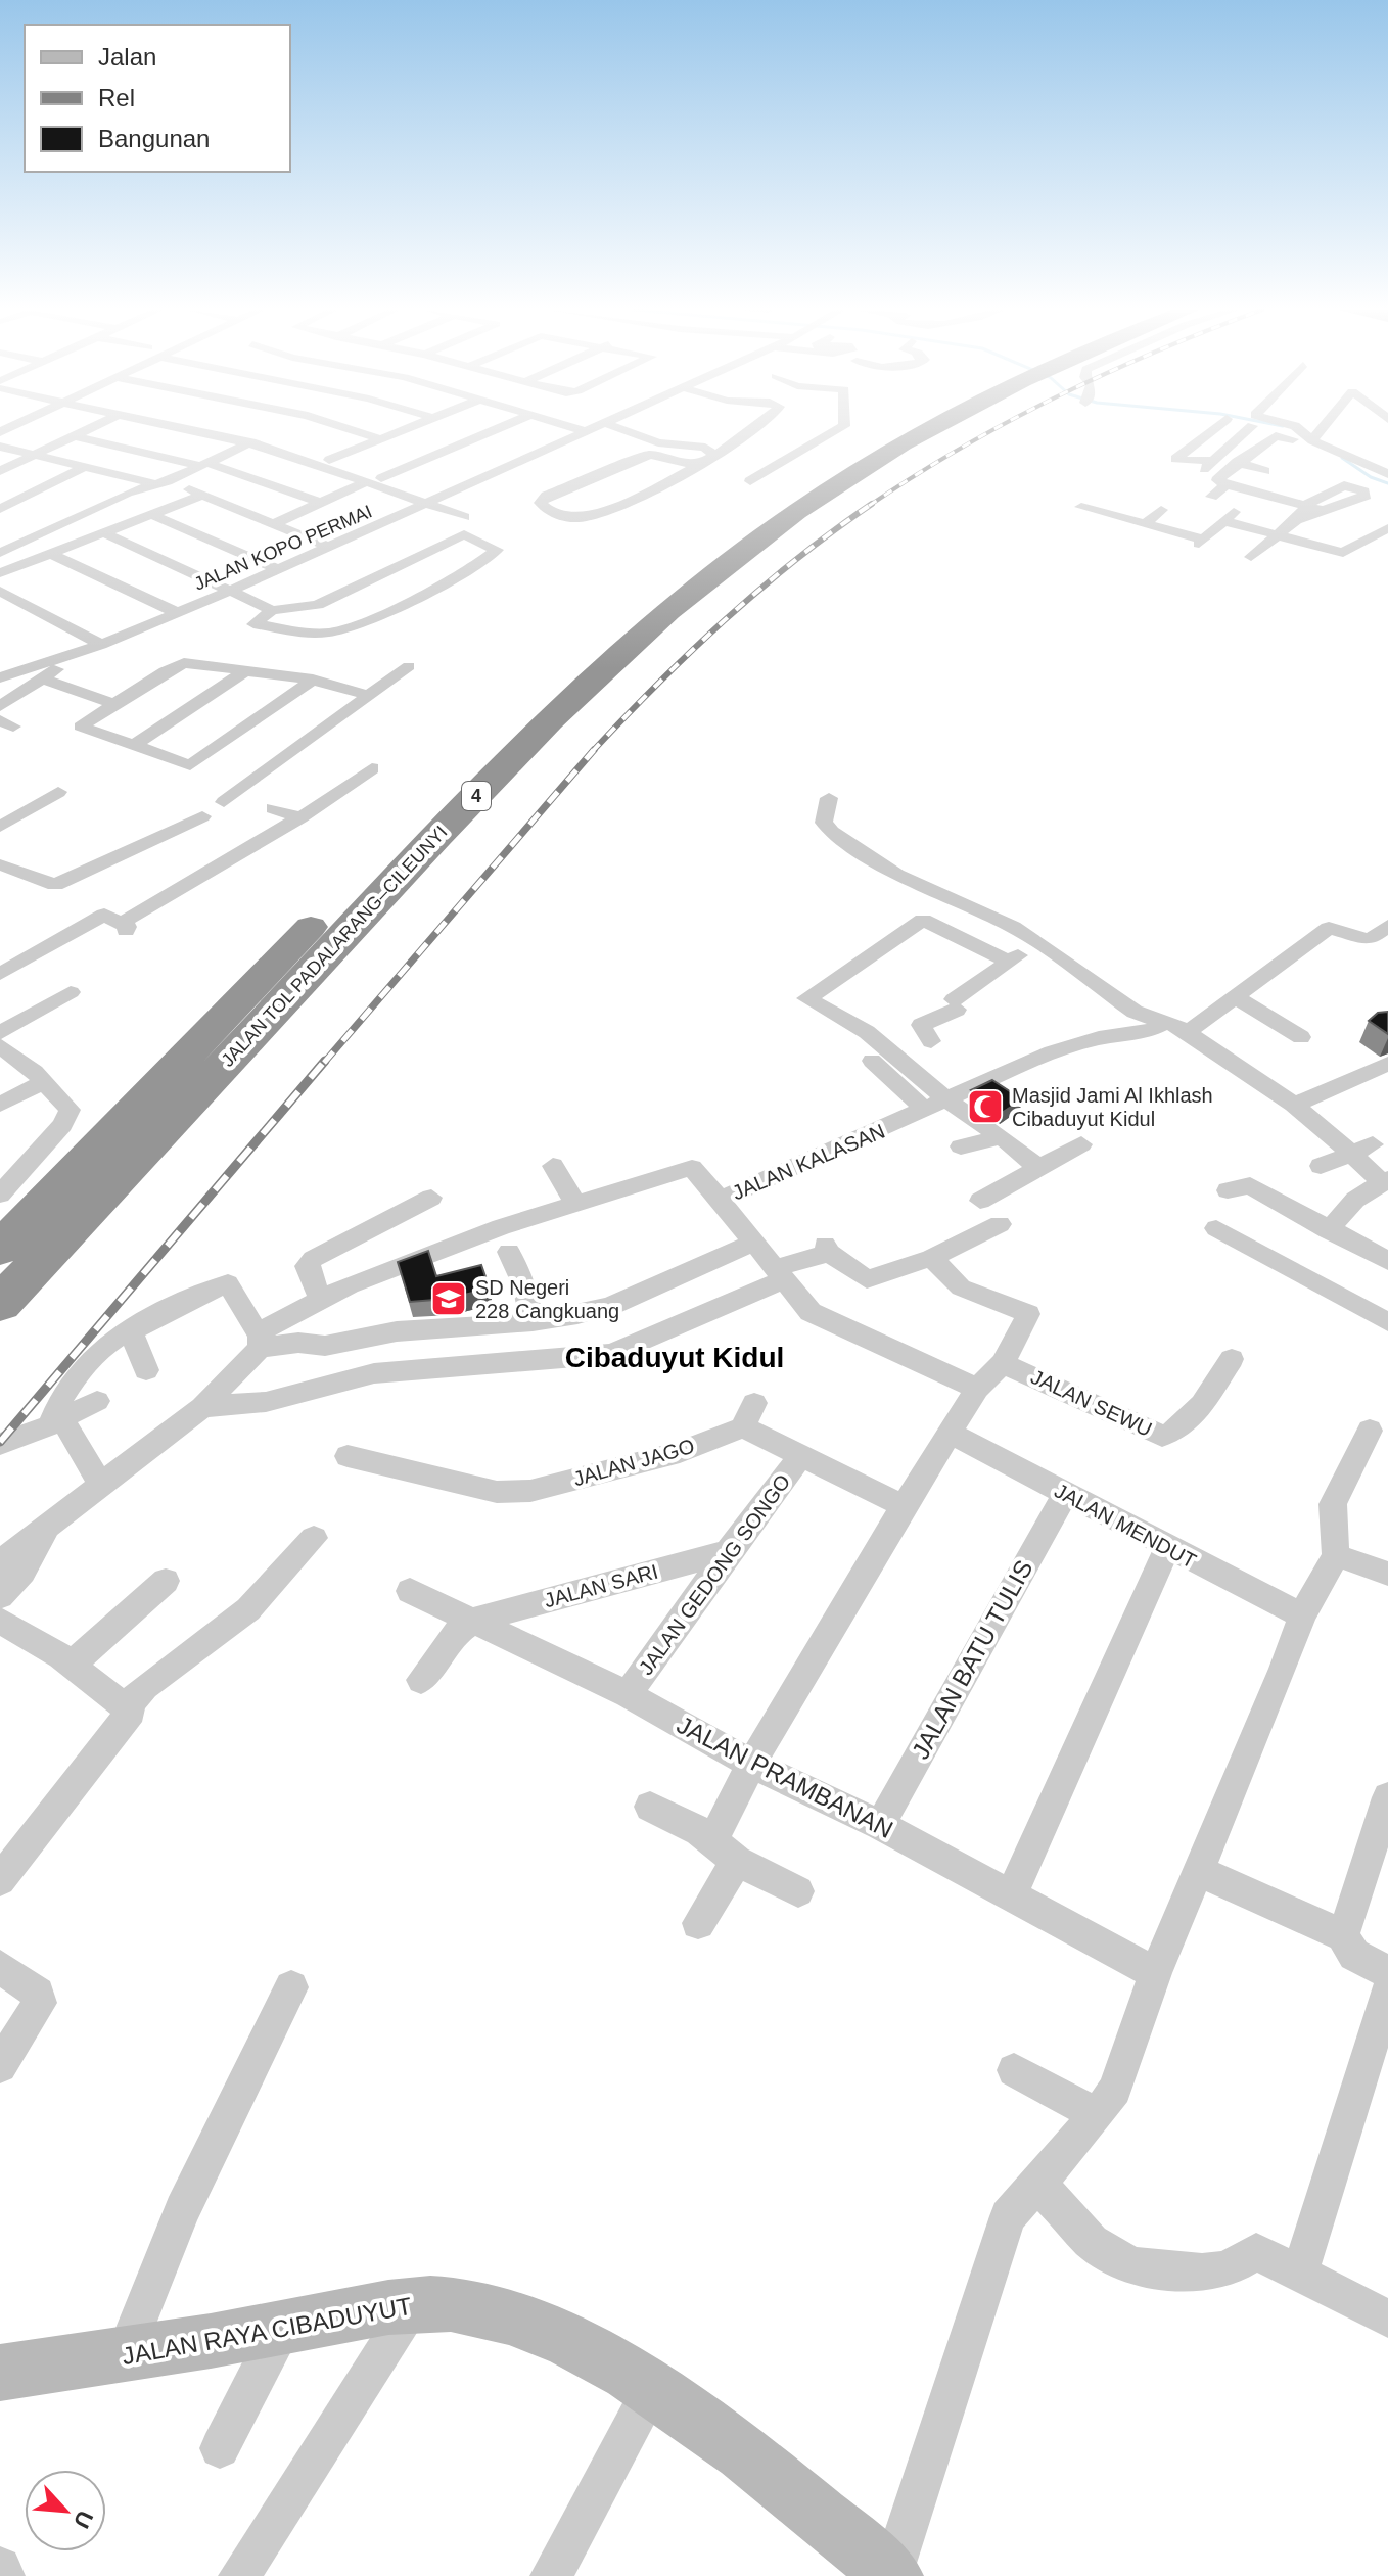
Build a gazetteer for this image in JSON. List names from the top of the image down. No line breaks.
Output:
{"streets":{"highway":["4","JALAN TOL PADALARANG–CILEUNYI"],"main road":["JALAN RAYA CIBADUYUT"],"street":["JALAN KOPO PERMAI","JALAN KALASAN","JALAN SEWU","JALAN JAGO","JALAN MENDUT","JALAN GEDONG SONGO","JALAN SARI","JALAN BATU TULIS","JALAN PRAMBANAN"]},"crossings":[["JALAN JAGO","JALAN GEDONG SONGO"],["JALAN MENDUT","JALAN BATU TULIS"],["JALAN GEDONG SONGO","JALAN SARI"],["JALAN GEDONG SONGO","JALAN PRAMBANAN"],["JALAN SARI","JALAN PRAMBANAN"],["JALAN BATU TULIS","JALAN PRAMBANAN"]],"districts":["Cibaduyut Kidul"],"places":{"mosque":["Masjid Jami Al Ikhlash Cibaduyut Kidul"],"school or university":["SD Negeri 228 Cangkuang"]},"legend":["Jalan","Rel","Bangunan"],"north":"bottom right"}
